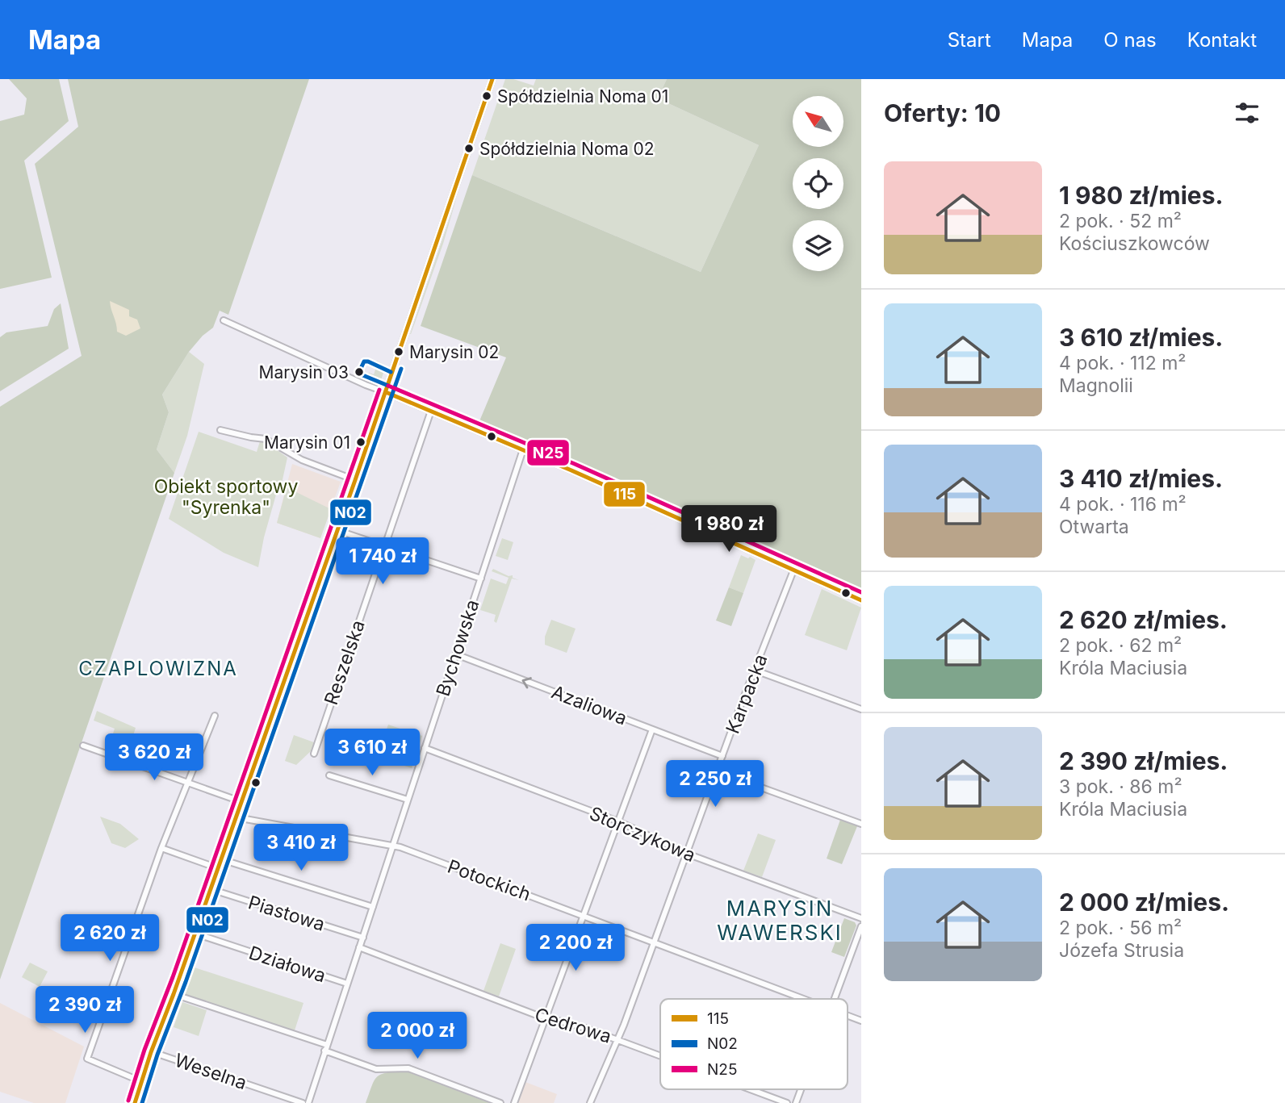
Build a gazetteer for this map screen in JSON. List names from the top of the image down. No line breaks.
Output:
{"streets":{"street":["Bychowska","Reszelska","Karpacka","Azaliowa","Storczykowa","Potockich","Piastowa","Działowa","Cedrowa","Weselna"]},"crossings":[["Bychowska","Azaliowa"],["Bychowska","Storczykowa"],["Bychowska","Potockich"],["Bychowska","Piastowa"],["Bychowska","Działowa"],["Bychowska","Cedrowa"],["Karpacka","Azaliowa"],["Karpacka","Storczykowa"],["Karpacka","Potockich"],["Karpacka","Cedrowa"]],"one_way":["Azaliowa"],"districts":["CZAPLOWIZNA","MARYSIN WAWERSKI"],"parks":["Obiekt sportowy \"Syrenka\""],"places":["Spółdzielnia Noma 01","Spółdzielnia Noma 02","Marysin 02","Marysin 03","Marysin 01"],"lines":["transit line 115","transit line N02","transit line N25"],"legend":["115","N02","N25"],"north":"top left","page":{"header":"Mapa","nav":["Start","Mapa","O nas","Kontakt"],"heading":"Oferty: 10","list":[{"name":"1 980 zł/mies.","note":"2 pok. · 52 m² · Kościuszkowców"},{"name":"3 610 zł/mies.","note":"4 pok. · 112 m² · Magnolii"},{"name":"3 410 zł/mies.","note":"4 pok. · 116 m² · Otwarta"},{"name":"2 620 zł/mies.","note":"2 pok. · 62 m² · Króla Maciusia"},{"name":"2 390 zł/mies.","note":"3 pok. · 86 m² · Króla Maciusia"},{"name":"2 000 zł/mies.","note":"2 pok. · 56 m² · Józefa Strusia"}],"price":["1 980 zł","1 740 zł","3 610 zł","3 620 zł","2 250 zł","3 410 zł","2 620 zł","2 200 zł","2 390 zł","2 000 zł"]}}
